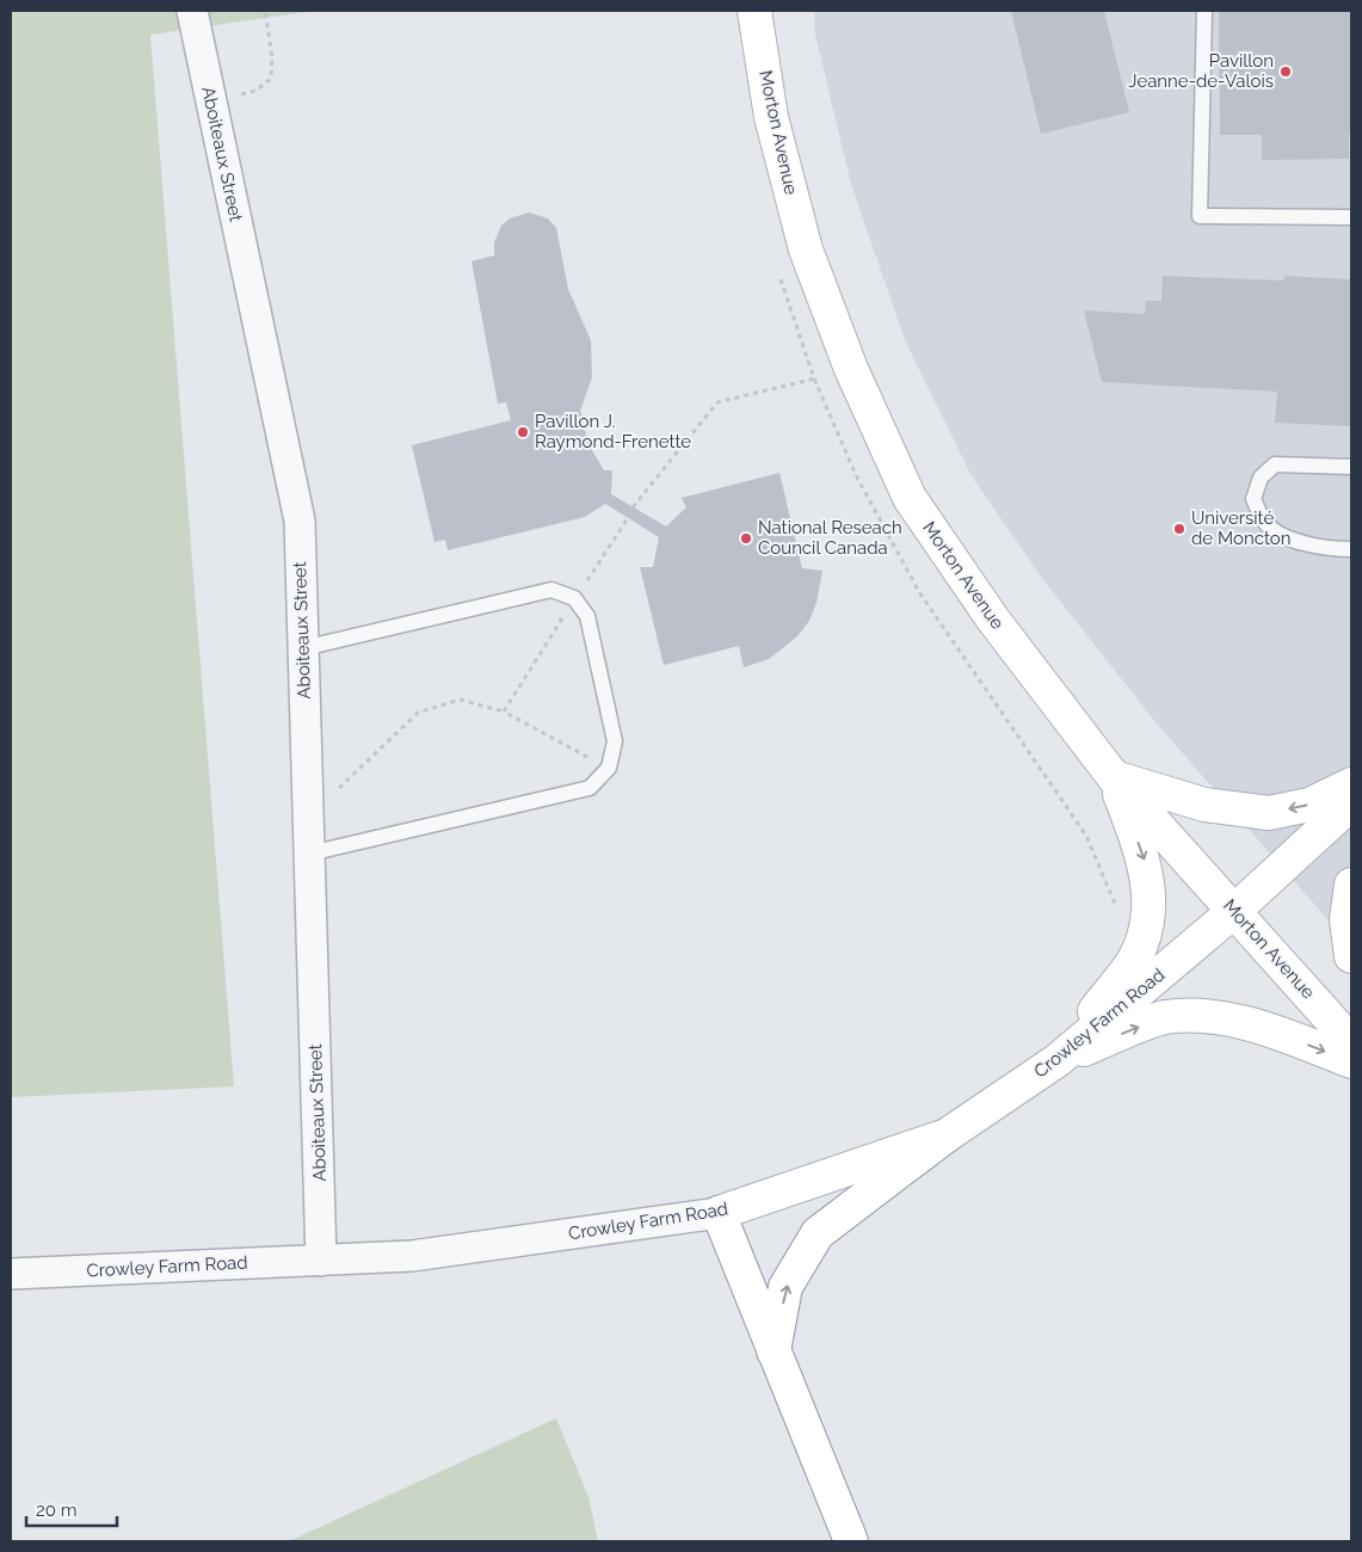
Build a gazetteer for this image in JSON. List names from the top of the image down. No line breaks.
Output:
{"streets":{"main road":["Morton Avenue","Crowley Farm Road"],"street":["Aboiteaux Street"]},"crossings":[["Morton Avenue","Crowley Farm Road"],["Aboiteaux Street","Crowley Farm Road"]],"places":["Pavillon Jeanne-de-Valois","Pavillon J. Raymond-Frenette","Université de Moncton","National Reseach Council Canada"],"scale_bar":"20 m"}
